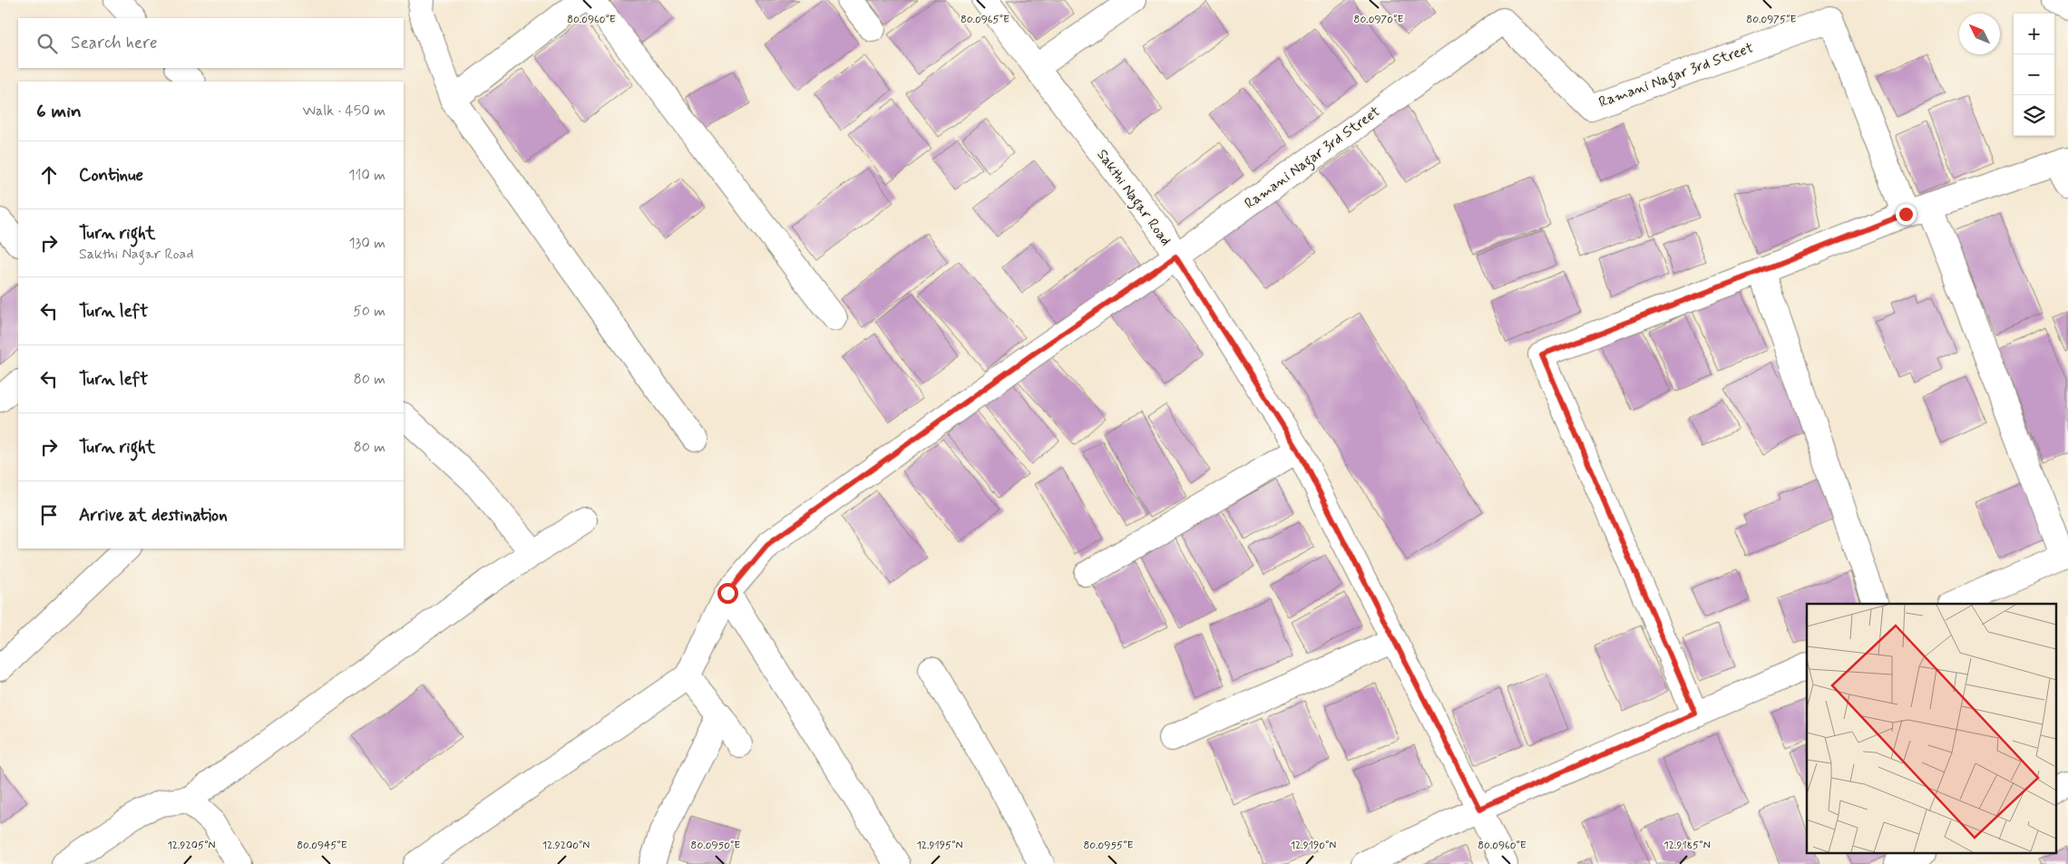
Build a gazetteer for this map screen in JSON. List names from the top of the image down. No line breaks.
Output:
{"streets":{"street":["Ramani Nagar 3rd Street","Sakthi Nagar Road"]},"crossings":[["Ramani Nagar 3rd Street","Sakthi Nagar Road"]],"north":"top left","page":{"map_buttons":["+","−"],"search":"Search here","heading":["6 min","Walk · 450 m"],"list":[["Continue","110 m"],["Turn right","Sakthi Nagar Road","130 m"],["Turn left","50 m"],["Turn left","80 m"],["Turn right","80 m"],"Arrive at destination"]},"coordinates":["80.0960°E","80.0965°E","80.0970°E","80.0975°E","12.9205°N","12.9200°N","12.9195°N","12.9190°N","12.9185°N","80.0945°E","80.0950°E","80.0955°E"]}
